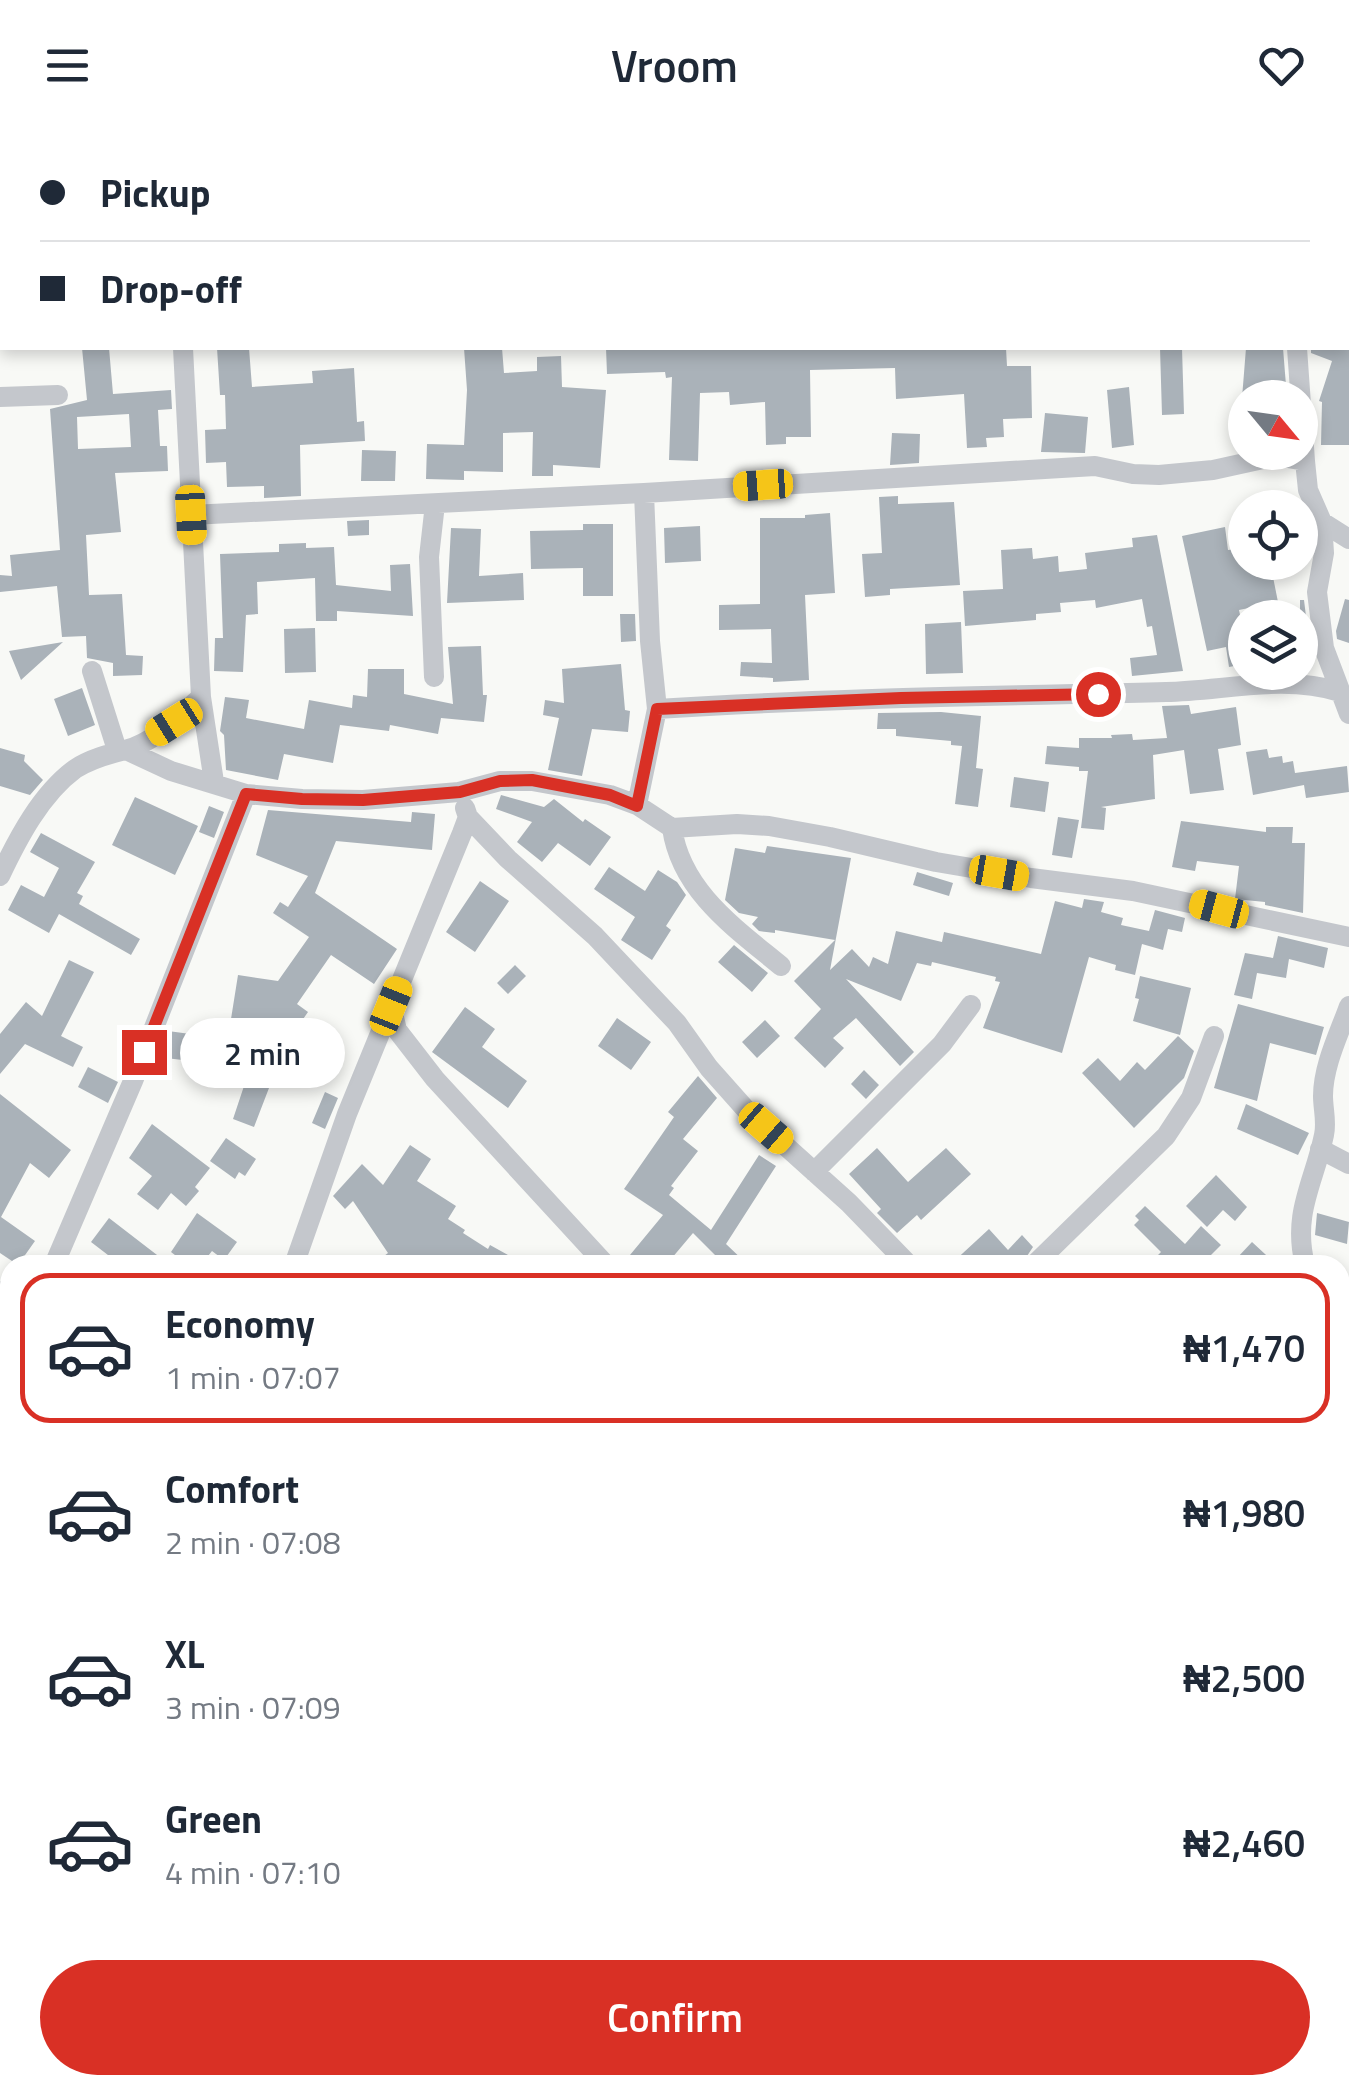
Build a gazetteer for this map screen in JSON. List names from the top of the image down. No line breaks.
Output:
{"north":"bottom right","page":{"header":"Vroom","banner":["Pickup","Drop-off"],"bubble":"2 min","list":[{"name":"Economy","note":"1 min · 07:07","value":"₦1,470"},{"name":"Comfort","note":"2 min · 07:08","value":"₦1,980"},{"name":"XL","note":"3 min · 07:09","value":"₦2,500"},{"name":"Green","note":"4 min · 07:10","value":"₦2,460"}],"buttons":"Confirm"}}
